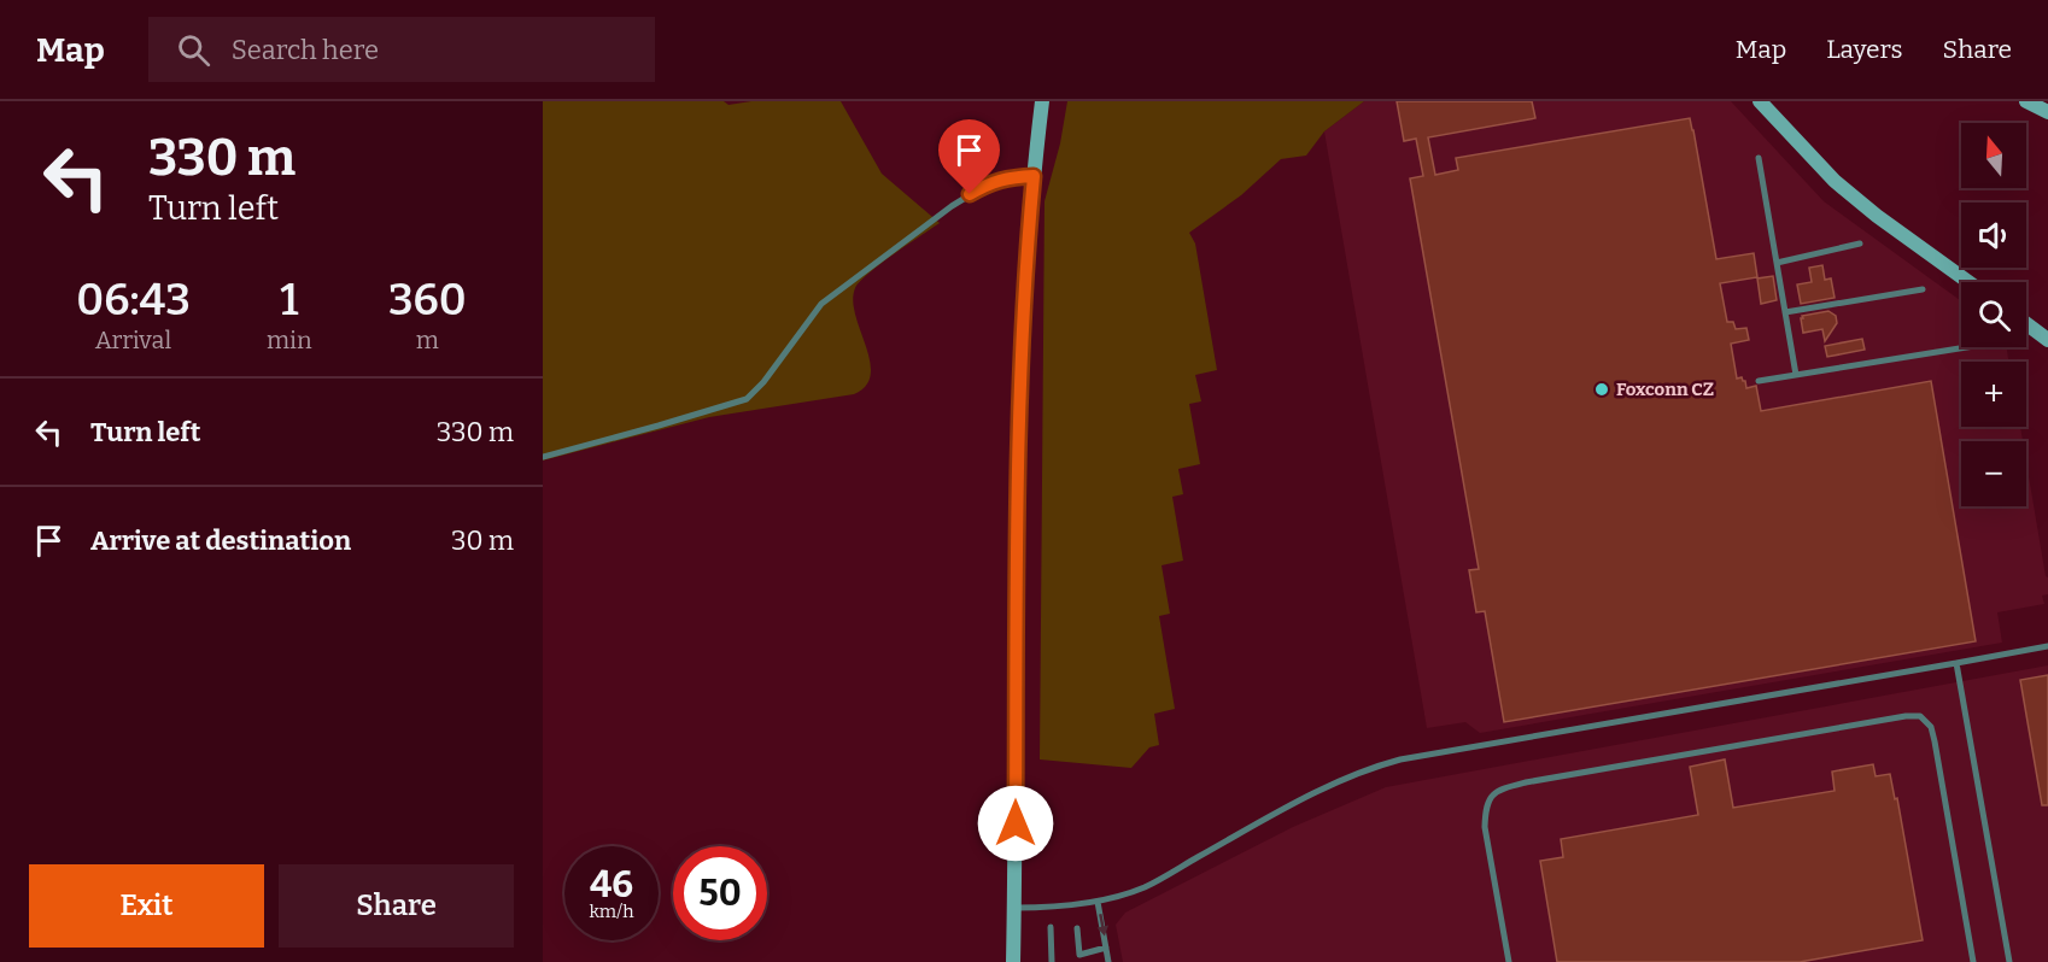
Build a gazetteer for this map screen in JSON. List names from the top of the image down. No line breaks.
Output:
{"places":["Foxconn CZ"],"north":"top","page":{"header":"Map","search":"Search here","nav":["Map","Layers","Share"],"turn":["330 m","Turn left"],"map_buttons":["+","−"],"eta":["06:43","Arrival","1","min","360","m"],"list":[{"name":"Turn left","value":"330 m"},{"name":"Arrive at destination","value":"30 m"}],"speed":"46 km/h","limit":"50","buttons":["Exit","Share"]}}
